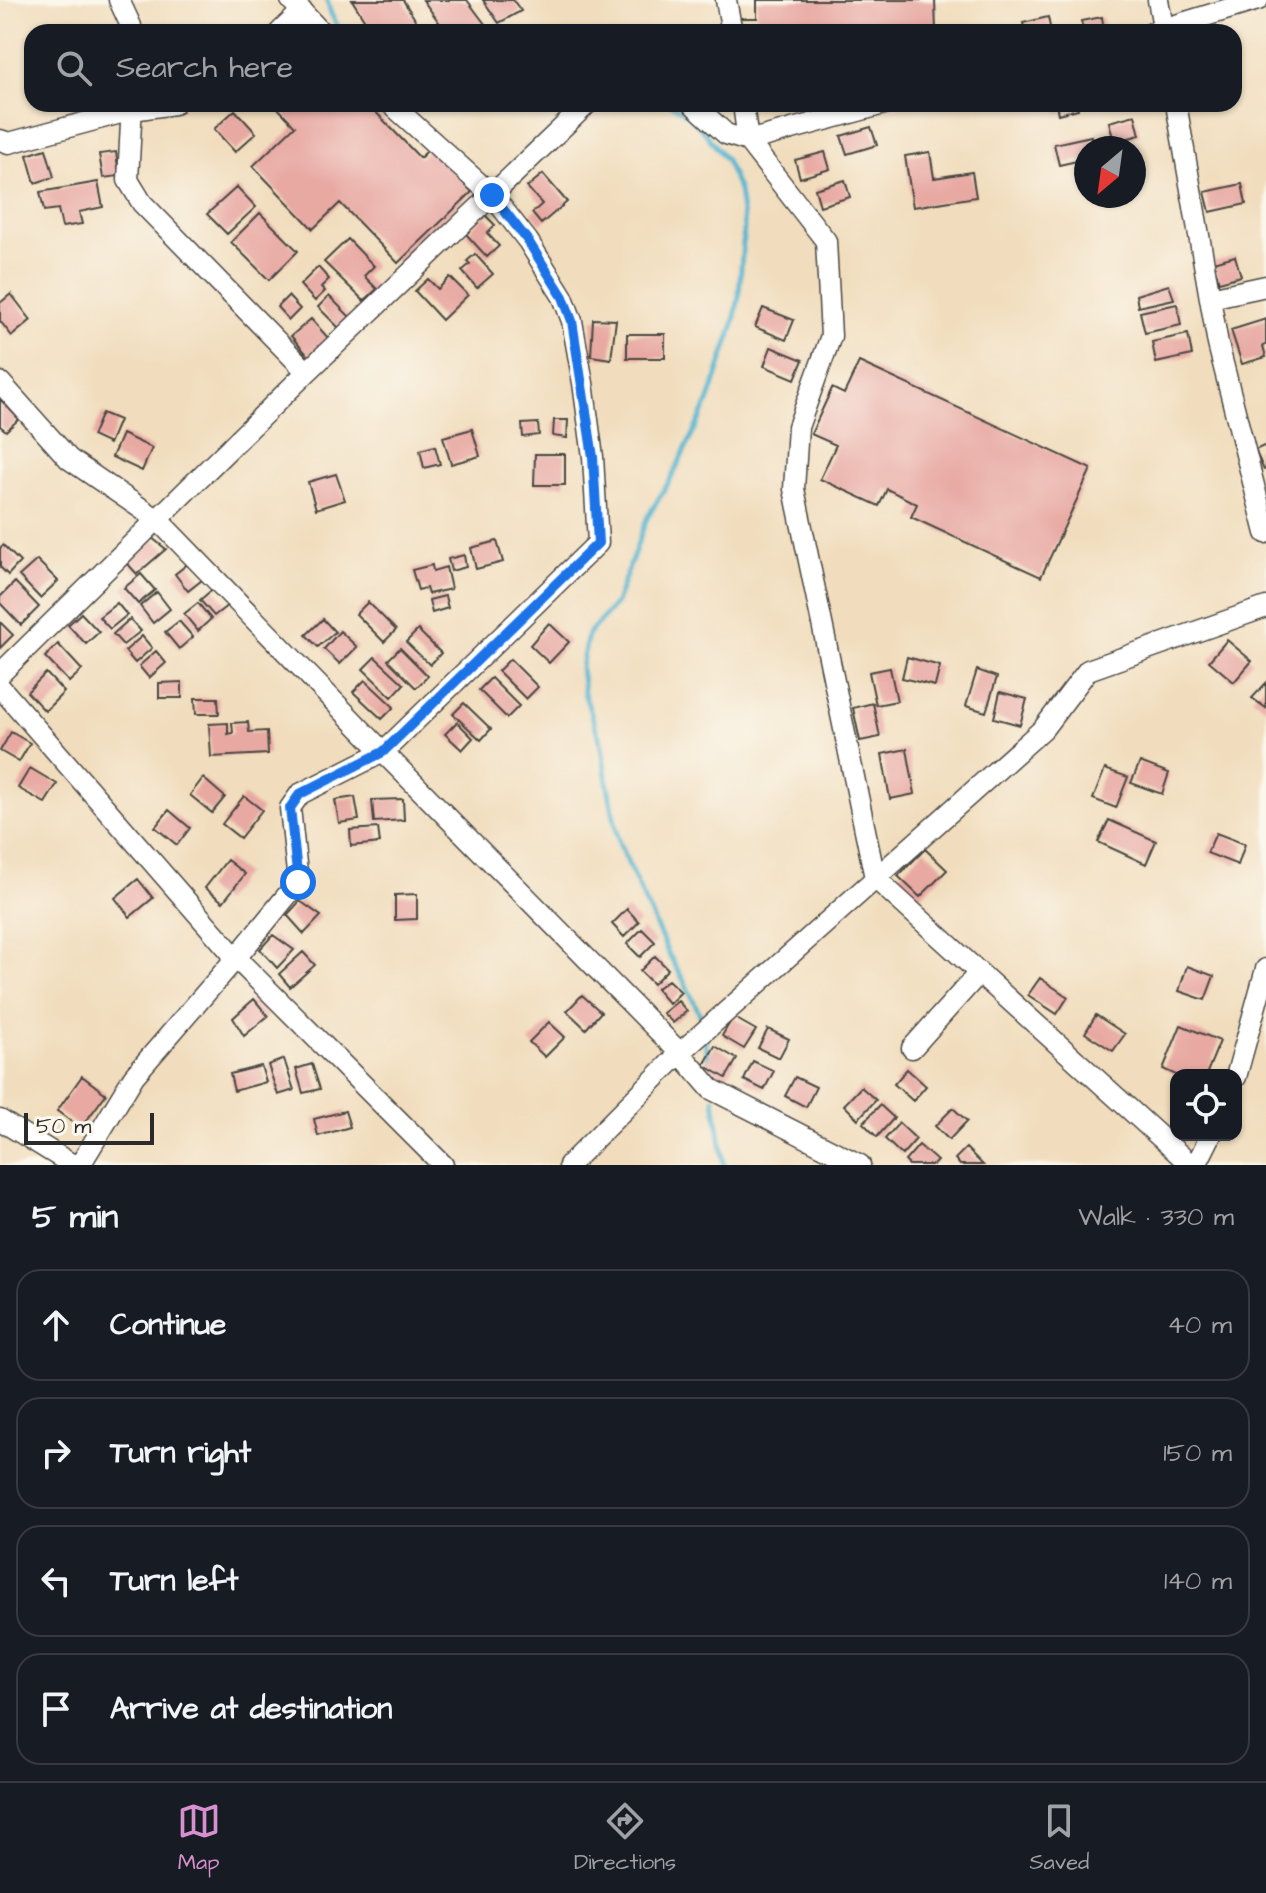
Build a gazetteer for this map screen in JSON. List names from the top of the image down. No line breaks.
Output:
{"scale_bar":"50 m","north":"bottom left","page":{"search":"Search here","scale":"50 m","heading":["5 min","Walk · 330 m"],"list":[["Continue","40 m"],["Turn right","150 m"],["Turn left","140 m"],"Arrive at destination"],"nav":["Map","Directions","Saved"]}}
